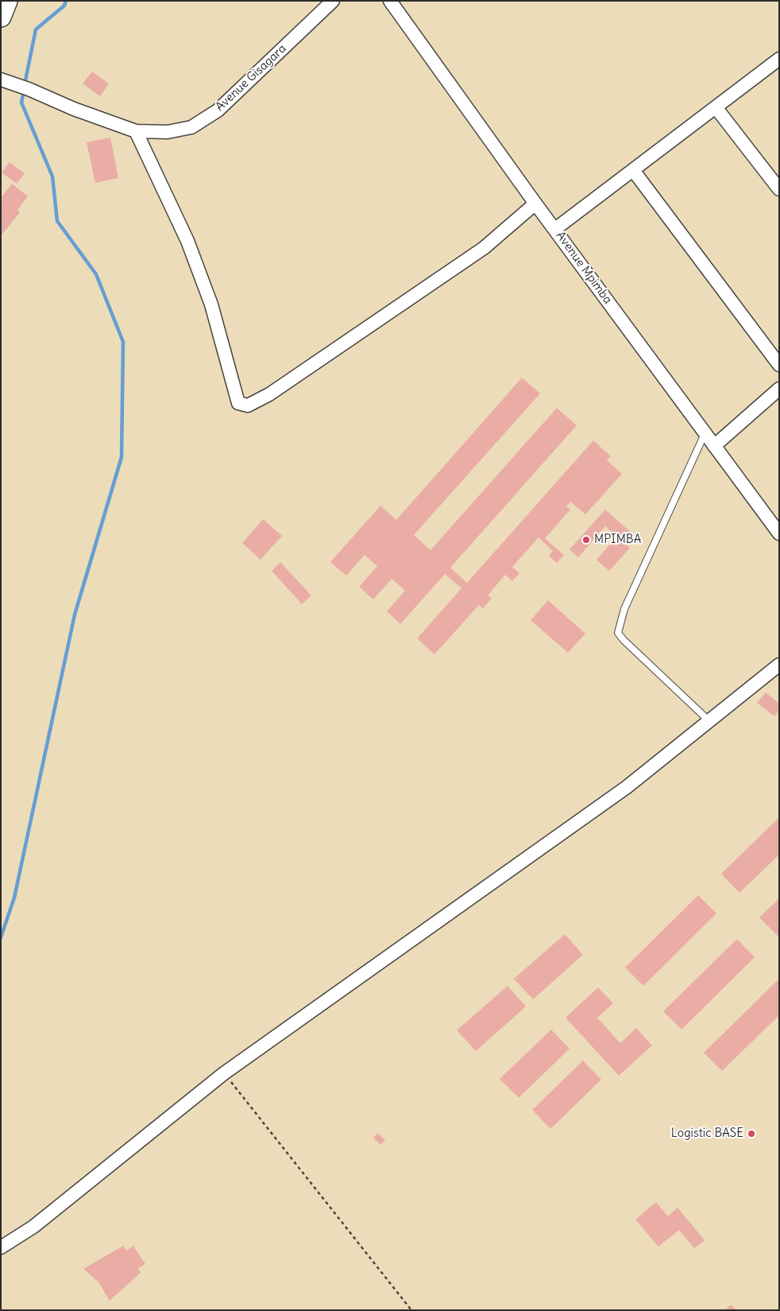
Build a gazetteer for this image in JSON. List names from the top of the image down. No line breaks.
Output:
{"streets":{"street":["Avenue Gisagara","Avenue Mpimba"]},"places":["MPIMBA","Logistic BASE"]}
